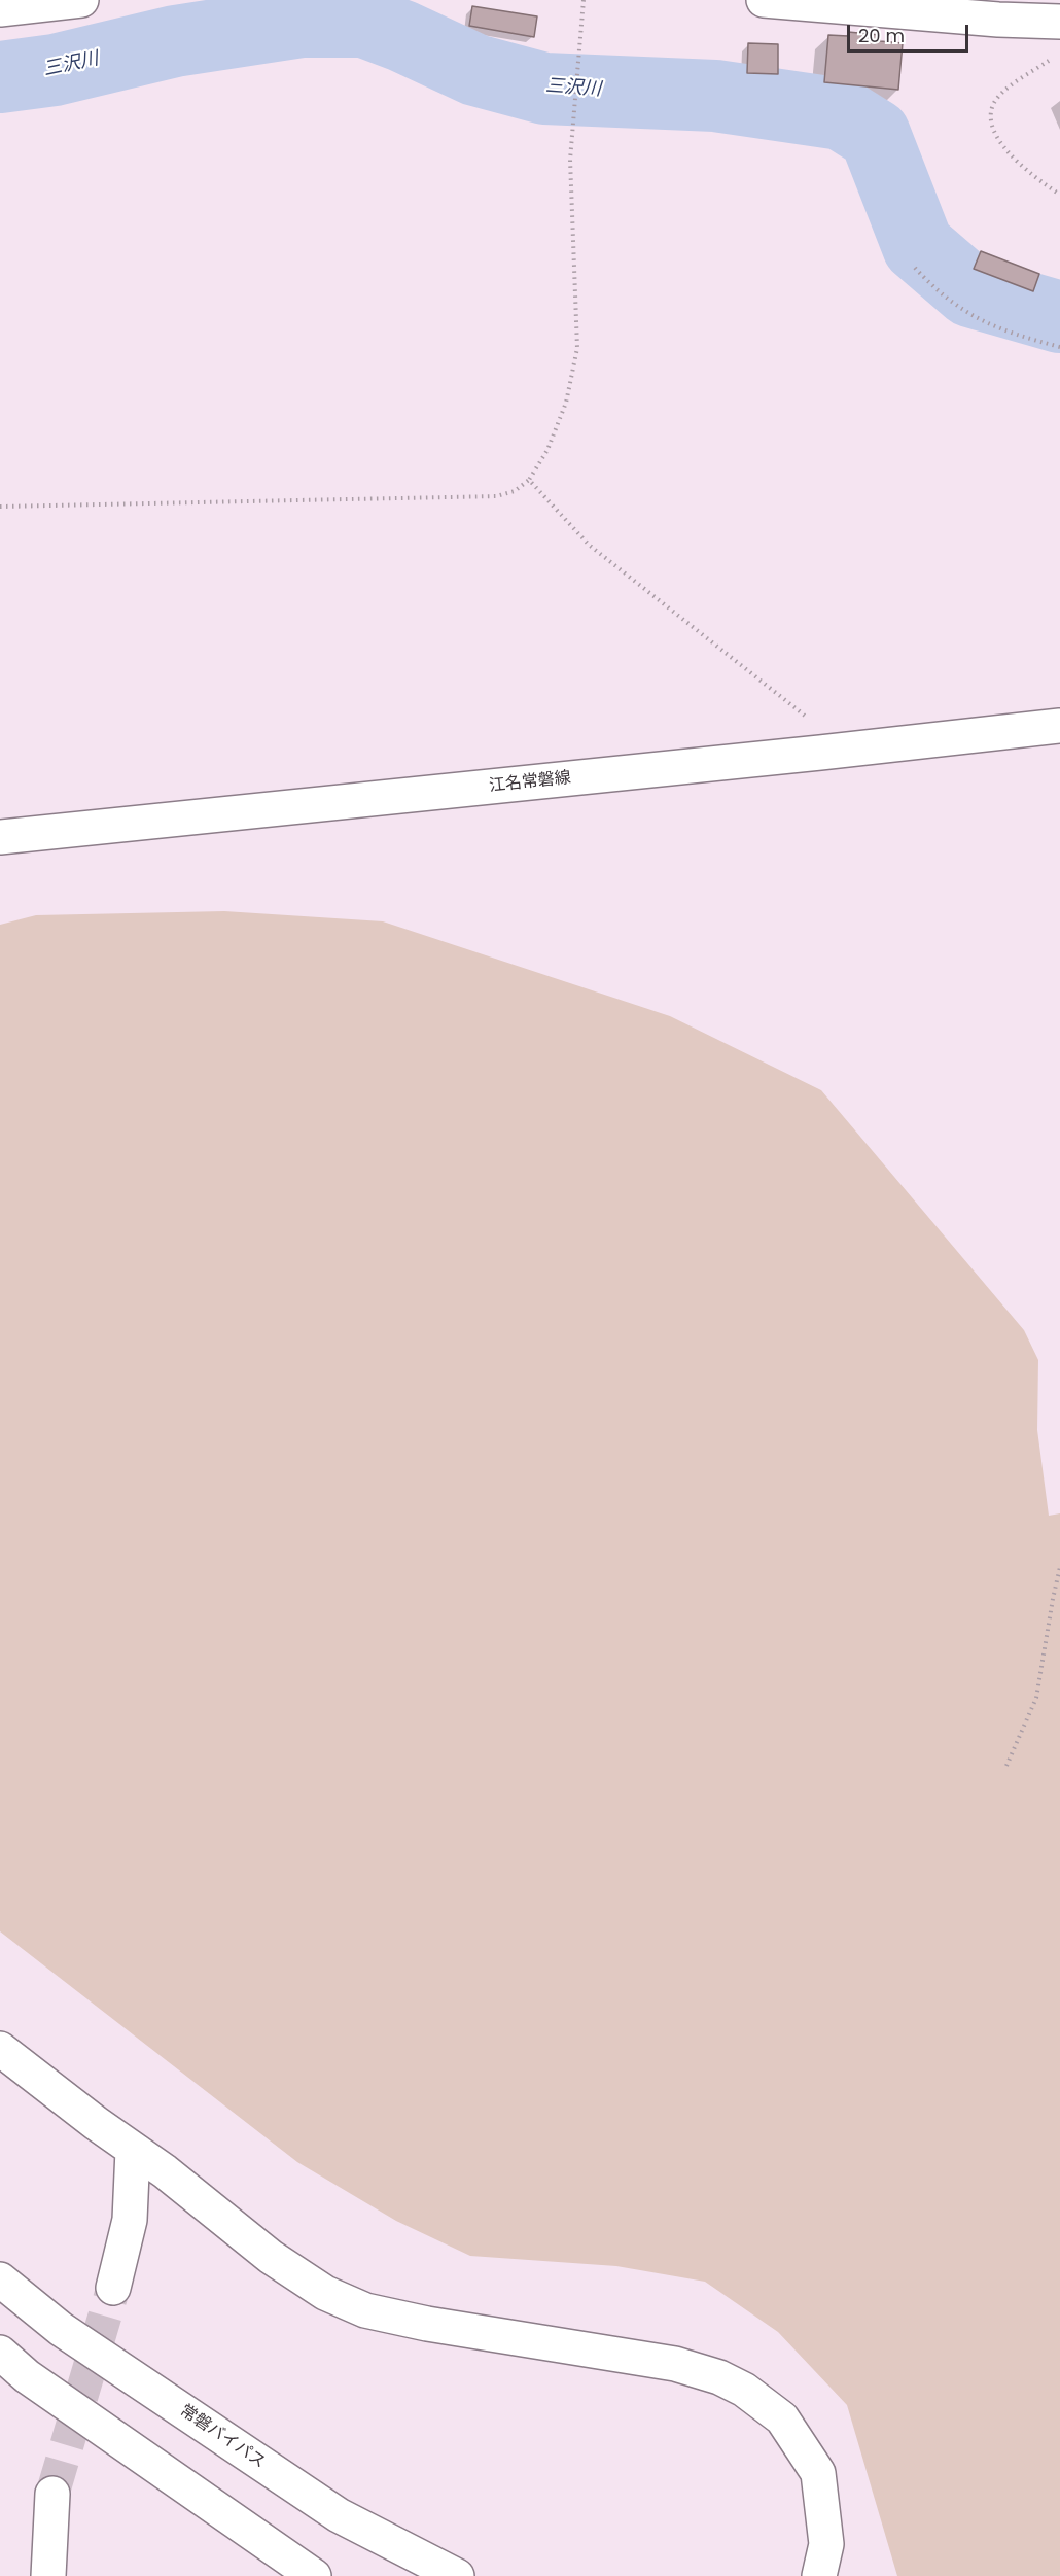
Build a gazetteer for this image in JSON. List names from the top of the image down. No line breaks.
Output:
{"streets":{"main road":["江名常磐線","常磐バイパス"]},"water":["三沢川"],"scale_bar":"20 m"}
